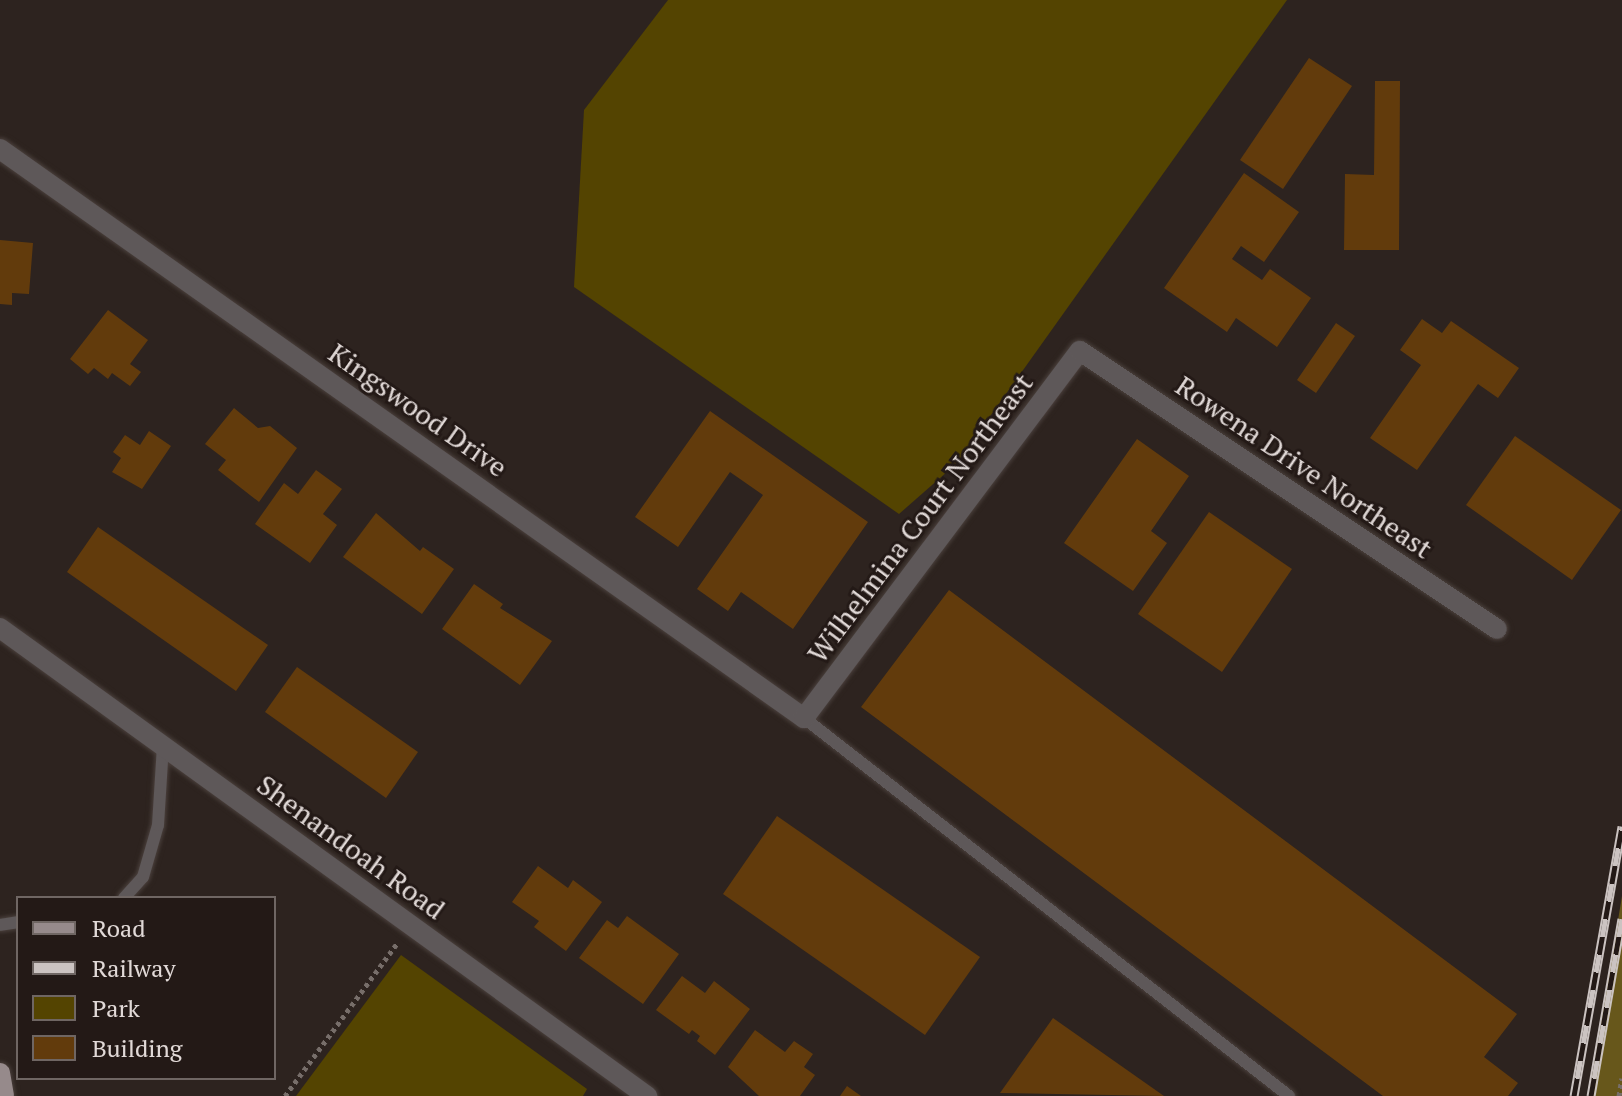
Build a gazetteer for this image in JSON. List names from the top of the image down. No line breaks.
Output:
{"streets":{"street":["Kingswood Drive","Rowena Drive Northeast","Wilhelmina Court Northeast","Shenandoah Road"]},"crossings":[["Kingswood Drive","Wilhelmina Court Northeast"],["Rowena Drive Northeast","Wilhelmina Court Northeast"]],"legend":["Road","Railway","Park","Building"]}
